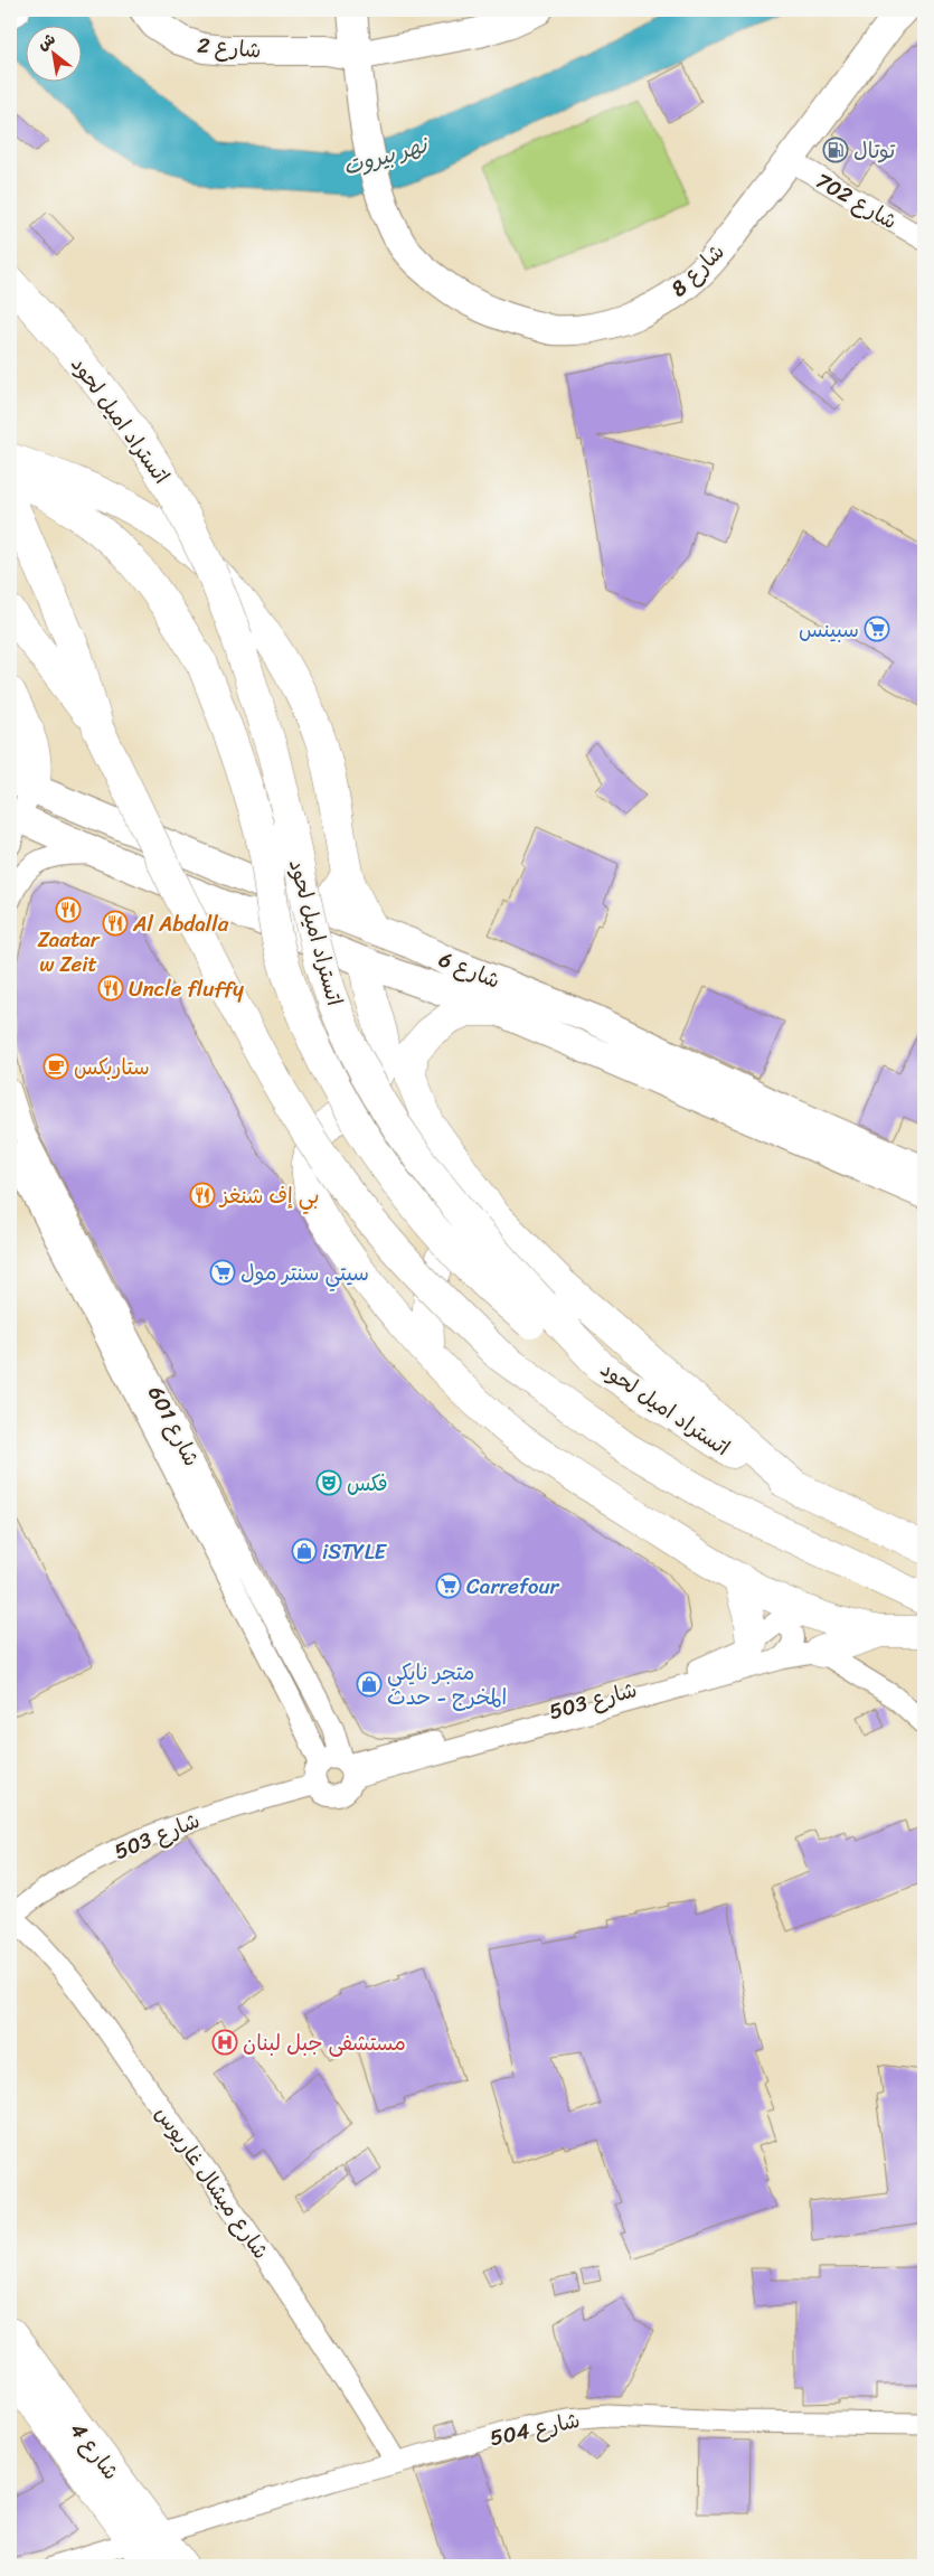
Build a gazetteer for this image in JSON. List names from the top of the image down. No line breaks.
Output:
{"streets":{"highway":["اتستراد اميل لحود","شارع 4"],"main road":["شارع 2","شارع 8","شارع 6"],"street":["شارع 702","شارع 601","شارع 503","شارع ميشال غاريوس","شارع 504"]},"crossings":[["شارع 2","شارع 8"],["شارع 702","شارع 8"],["شارع 601","شارع 503"],["شارع 503","شارع ميشال غاريوس"],["شارع ميشال غاريوس","شارع 504"],["شارع 504","شارع 4"]],"water":["نهر بيروت"],"places":{"fuel station":["توتال"],"supermarket":["سبينس","سيتي سنتر مول","Carrefour"],"restaurant":["Zaatar w Zeit","Al Abdalla","Uncle fluffy","بي إف شنغز"],"cafe":["ستاربكس"],"theatre":["فكس"],"shop":["iSTYLE","متجر نايكي المخرج - حدث"],"hospital":["مستشفى جبل لبنان"]},"north":"top left"}
